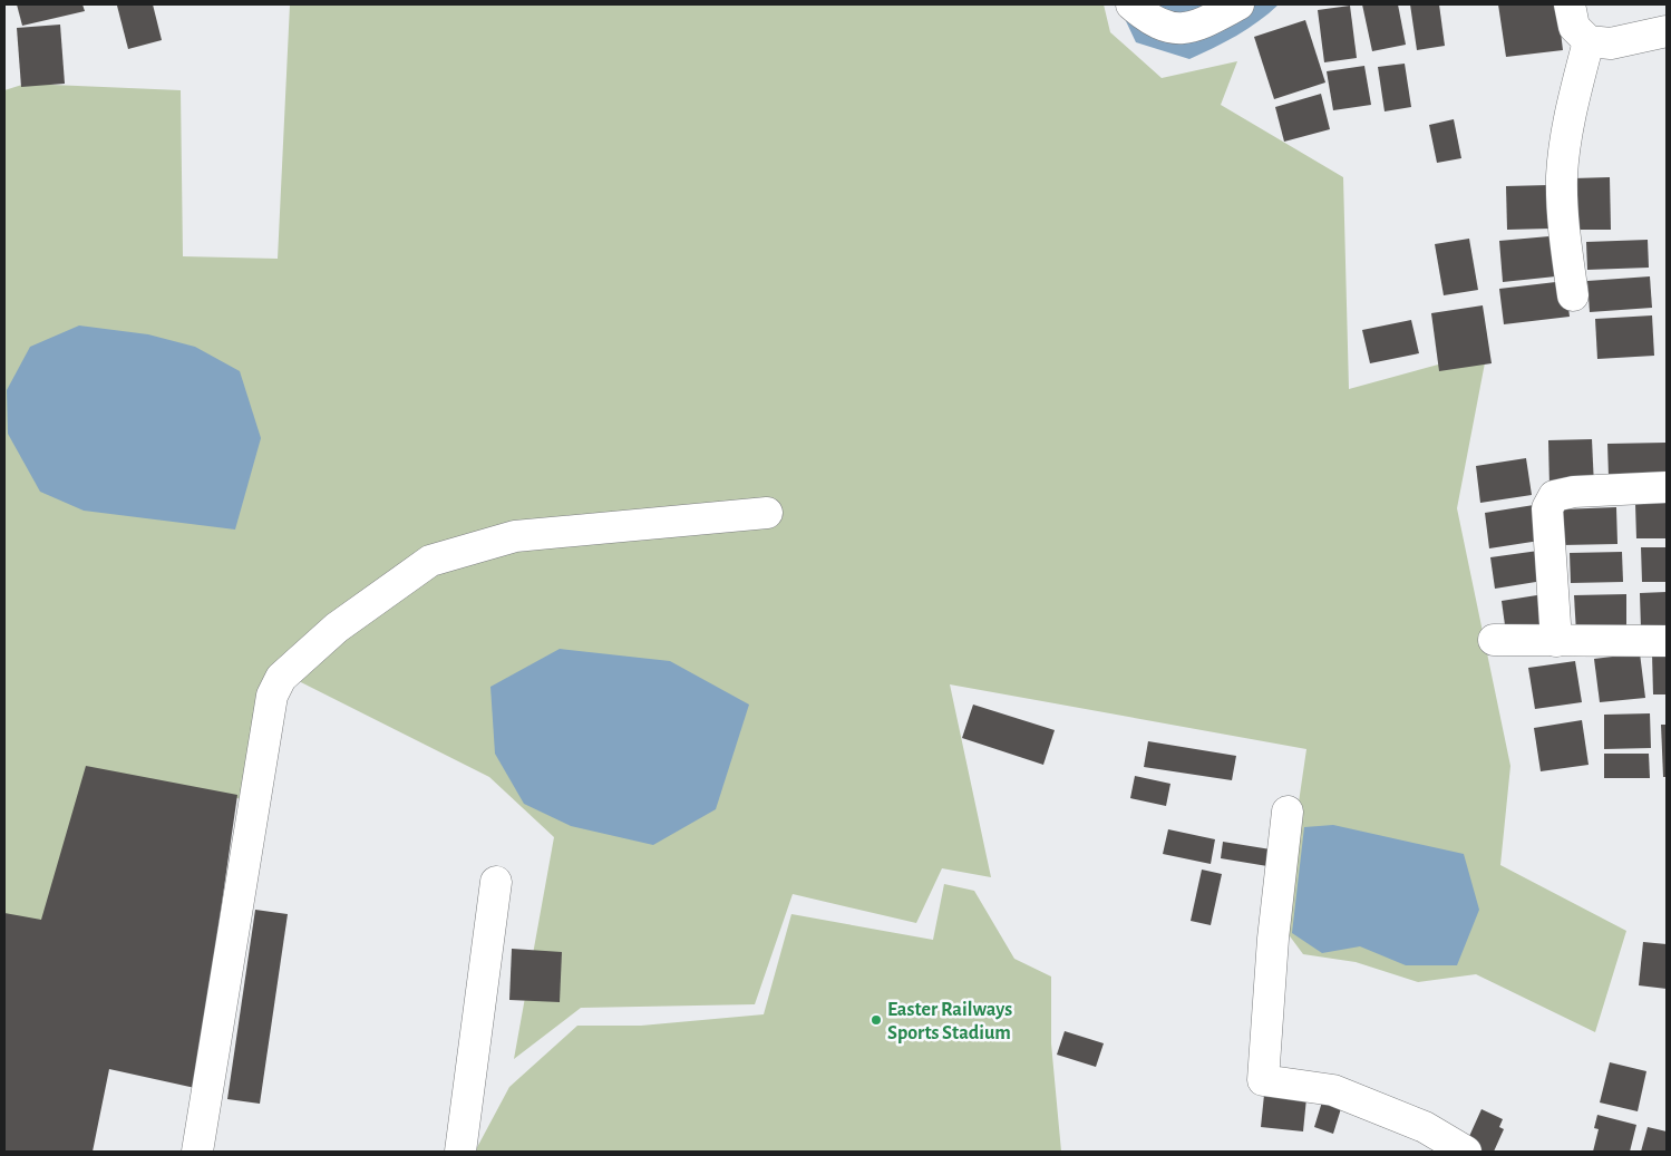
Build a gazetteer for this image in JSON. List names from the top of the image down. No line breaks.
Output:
{"places":["Easter Railways Sports Stadium"]}
